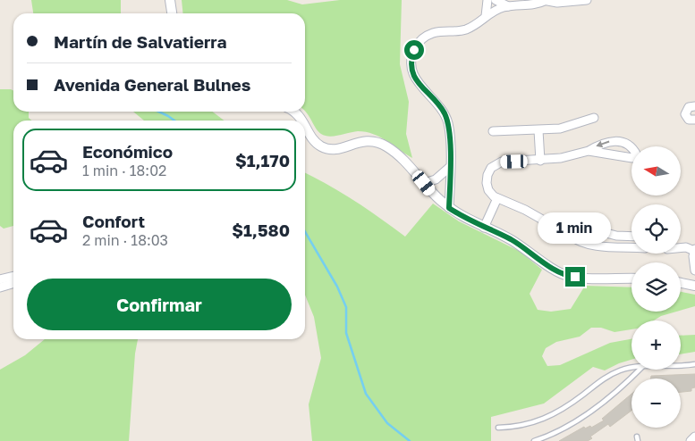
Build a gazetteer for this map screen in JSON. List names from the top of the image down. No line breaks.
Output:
{"north":"left","page":{"banner":["Martín de Salvatierra","Avenida General Bulnes"],"list":[{"name":"Económico","note":"1 min · 18:02","value":"$1,170"},{"name":"Confort","note":"2 min · 18:03","value":"$1,580"}],"map_buttons":["+","−"],"bubble":"1 min","buttons":"Confirmar"}}
